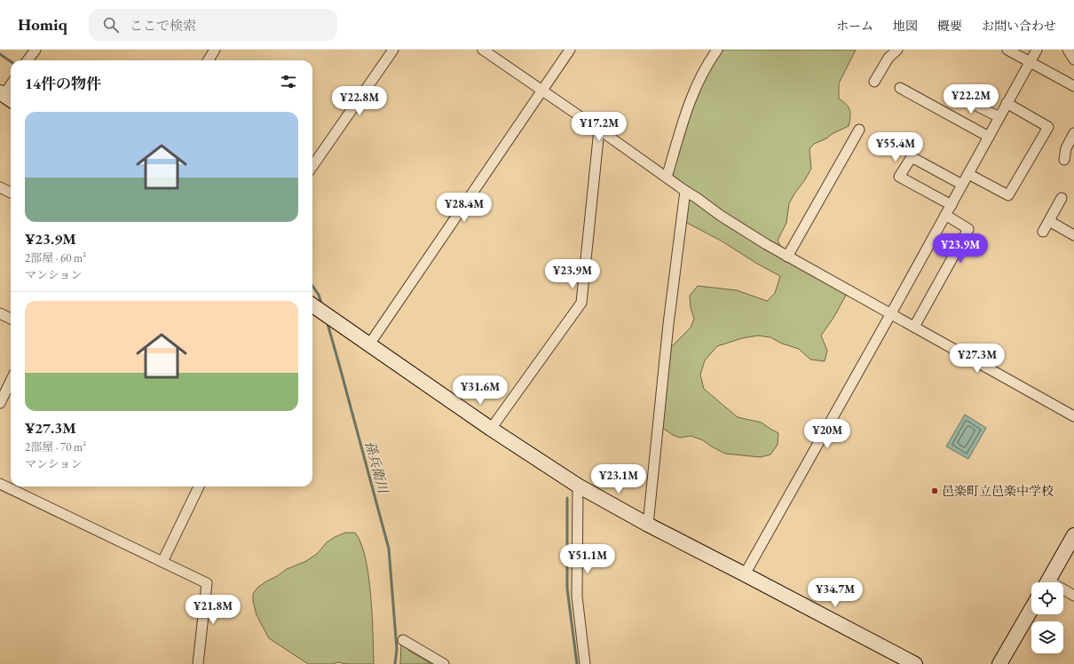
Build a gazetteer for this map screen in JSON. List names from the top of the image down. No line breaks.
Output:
{"water":["孫兵衛川"],"places":["邑楽町立邑楽中学校"],"page":{"header":"Homiq","search":"ここで検索","nav":["ホーム","地図","概要","お問い合わせ"],"heading":"14件の物件","price":["¥22.2M","¥22.8M","¥17.2M","¥55.4M","¥28.4M","¥23.9M","¥23.9M","¥27.3M","¥31.6M","¥20M","¥23.1M","¥51.1M","¥34.7M","¥21.8M"],"list":[{"name":"¥23.9M","note":"2部屋 · 60 m² · マンション"},{"name":"¥27.3M","note":"2部屋 · 70 m² · マンション"}]}}
